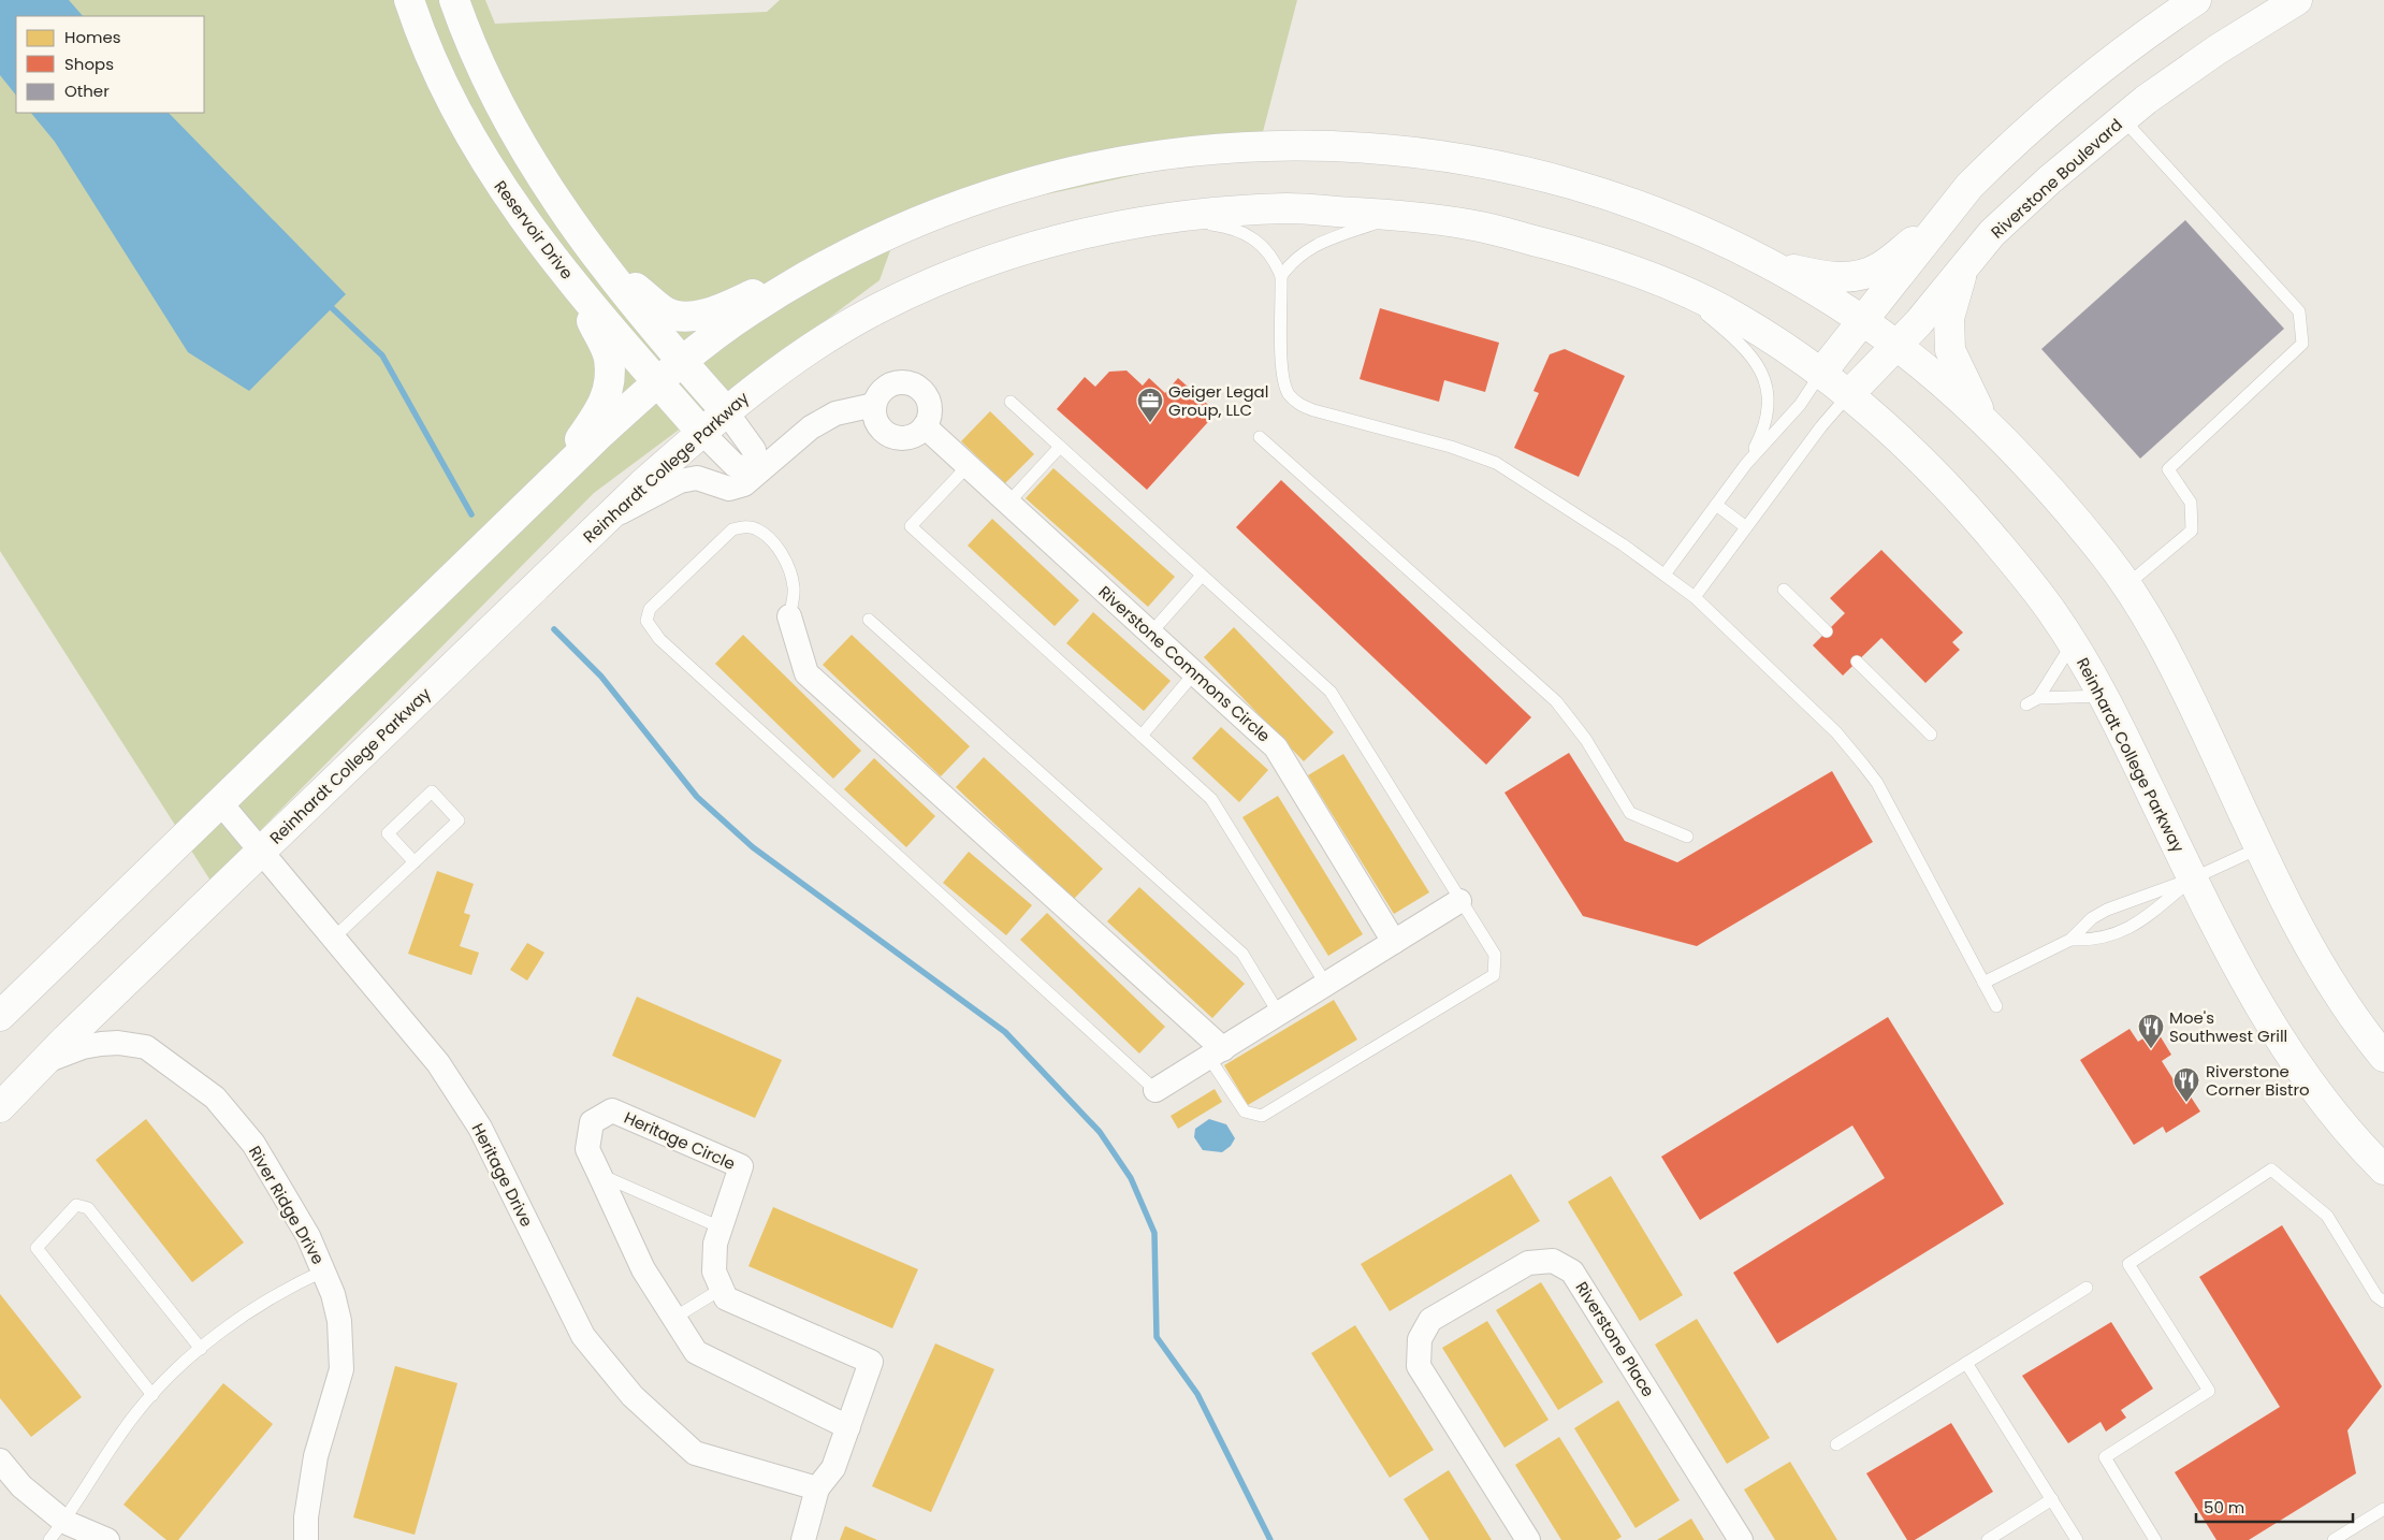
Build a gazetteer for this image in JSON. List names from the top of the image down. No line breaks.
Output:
{"streets":{"street":["Riverstone Boulevard","Reservoir Drive","Reinhardt College Parkway","Riverstone Commons Circle","Heritage Circle","Heritage Drive","River Ridge Drive","Riverstone Place"]},"crossings":[["Riverstone Boulevard","Reinhardt College Parkway"],["Reservoir Drive","Reinhardt College Parkway"],["Reinhardt College Parkway","Heritage Drive"],["Reinhardt College Parkway","River Ridge Drive"]],"places":{"office":["Geiger Legal Group, LLC"],"restaurant":["Moe's Southwest Grill","Riverstone Corner Bistro"]},"legend":["Homes","Shops","Other"],"scale_bar":"50 m"}
